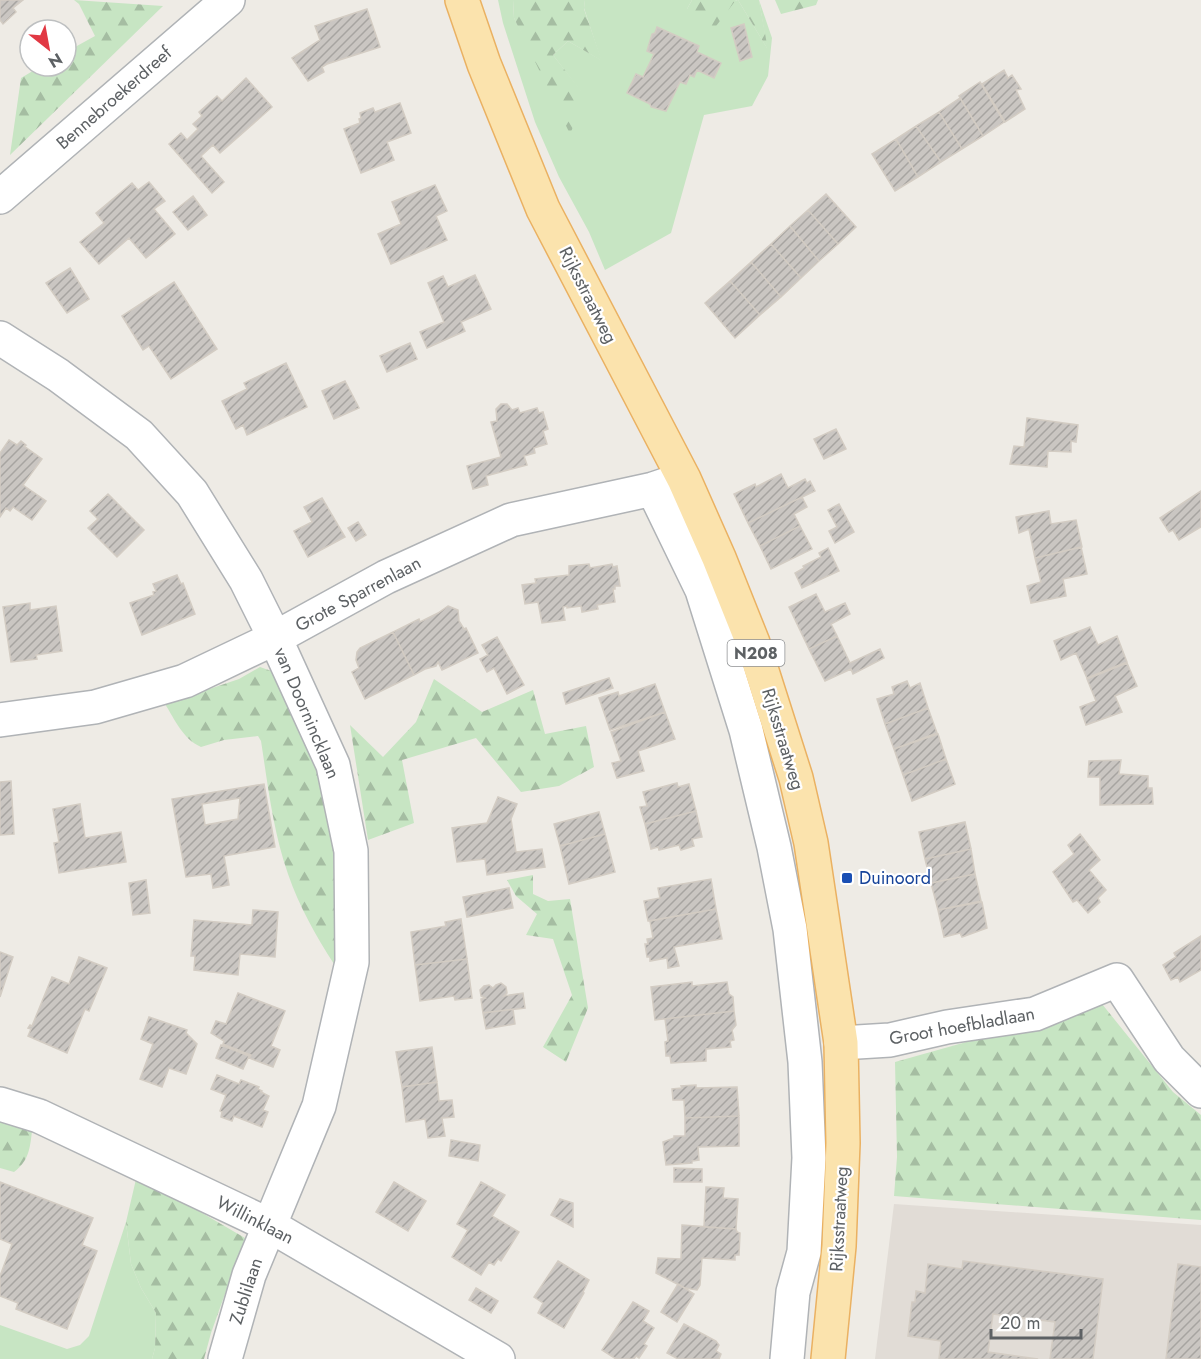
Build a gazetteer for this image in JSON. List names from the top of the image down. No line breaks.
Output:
{"streets":{"main road":["Rijksstraatweg","N208"],"street":["Bennebroekerdreef","Grote Sparrenlaan","van Doornincklaan","Groot hoefbladlaan","Willinklaan","Zublilaan"]},"crossings":[["Rijksstraatweg","Grote Sparrenlaan"],["Rijksstraatweg","Groot hoefbladlaan"],["Grote Sparrenlaan","van Doornincklaan"],["van Doornincklaan","Willinklaan"],["van Doornincklaan","Zublilaan"],["Willinklaan","Zublilaan"]],"places":{"transit":["Duinoord"]},"scale_bar":"20 m","north":"bottom right"}
